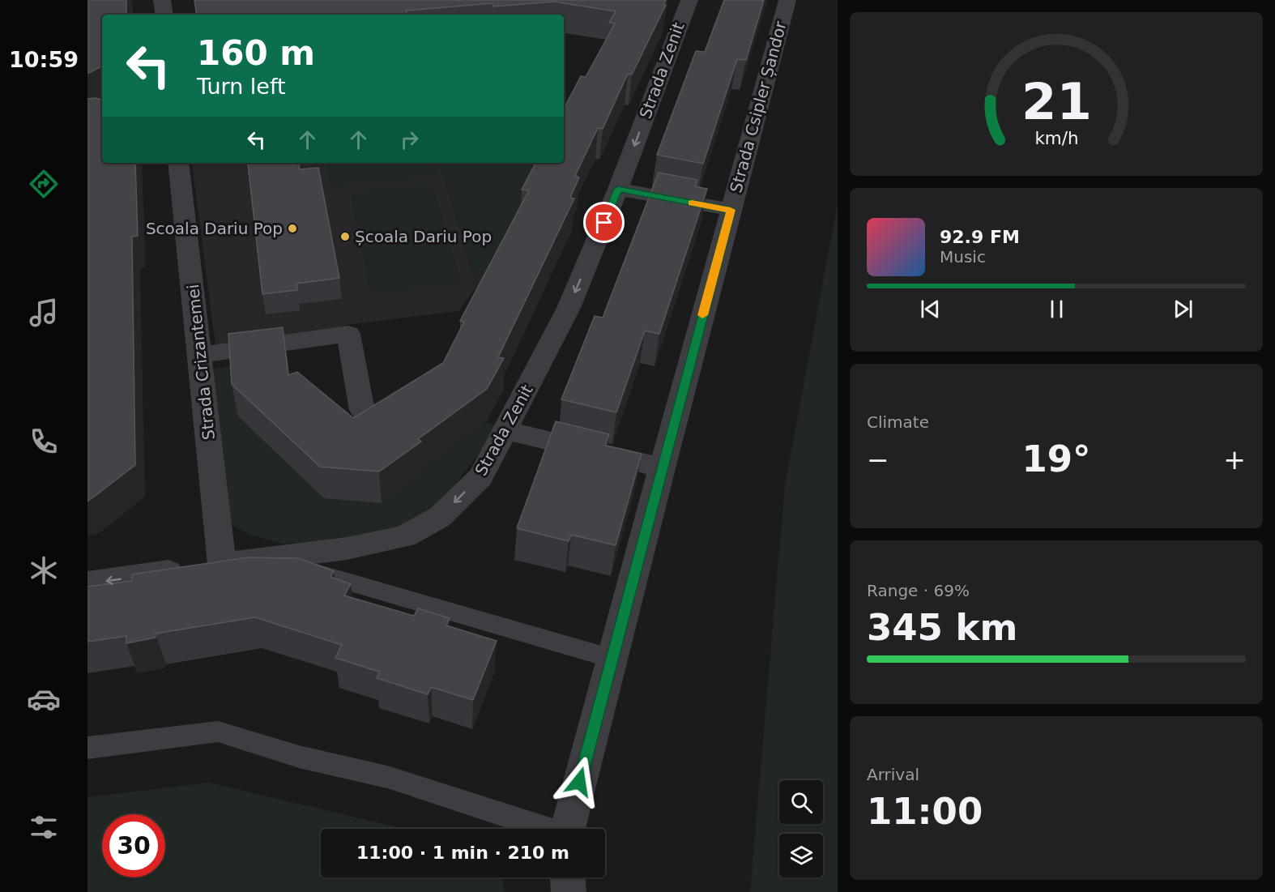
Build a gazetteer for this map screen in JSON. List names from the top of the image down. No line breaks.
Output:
{"streets":{"street":["Strada Zenit","Strada Csipler Șandor","Strada Crizantemei"]},"crossings":[["Strada Zenit","Strada Crizantemei"]],"one_way":["Strada Zenit"],"places":["Scoala Dariu Pop","Școala Dariu Pop"],"page":{"tabs":"10:59","turn":["160 m","Turn left"],"song":["92.9 FM","Music"],"tile":["Climate",["Range · 69%","345 km"],["Arrival","11:00"]],"heat":["−","19°","+"],"limit":"30","trip":"11:00 · 1 min · 210 m","gauge":["21","km/h"]}}
